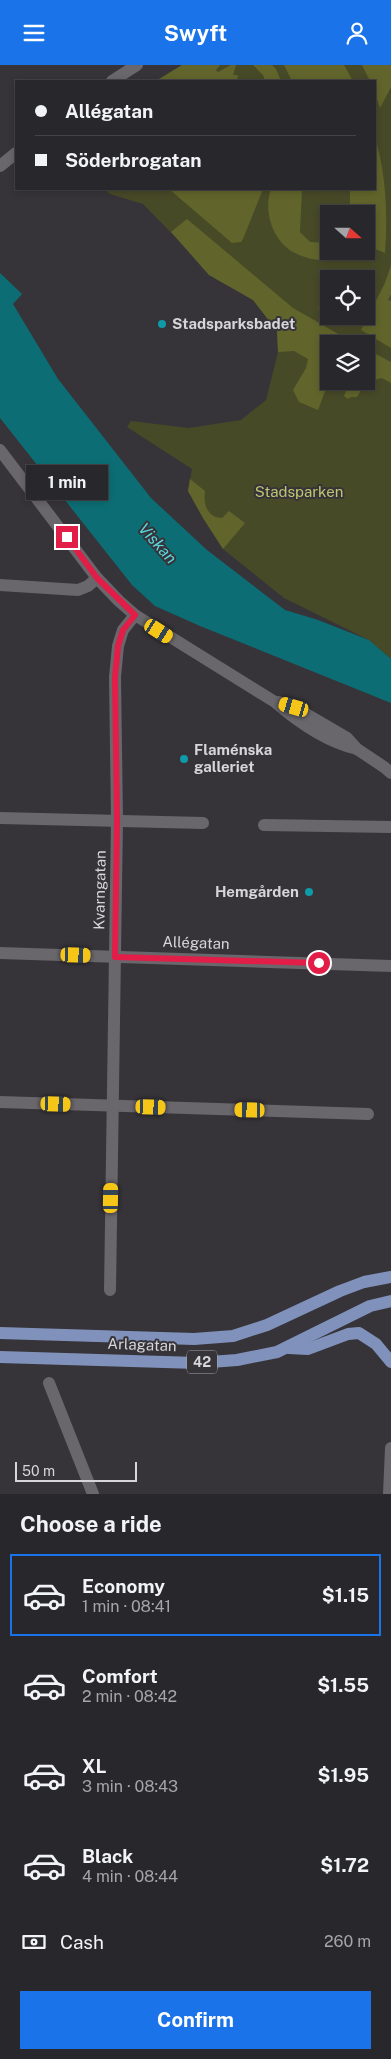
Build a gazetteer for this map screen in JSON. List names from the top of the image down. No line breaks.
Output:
{"streets":{"main road":["Arlagatan","42"],"street":["Kvarngatan","Allégatan"]},"crossings":[["Kvarngatan","Allégatan"]],"water":["Viskan"],"parks":["Stadsparken"],"places":["Stadsparksbadet","Flaménska galleriet","Hemgården"],"scale_bar":"50 m","north":"right","page":{"header":"Swyft","banner":["Allégatan","Söderbrogatan"],"bubble":"1 min","scale":"50 m","heading":"Choose a ride","list":[{"name":"Economy","note":"1 min · 08:41","value":"$1.15"},{"name":"Comfort","note":"2 min · 08:42","value":"$1.55"},{"name":"XL","note":"3 min · 08:43","value":"$1.95"},{"name":"Black","note":"4 min · 08:44","value":"$1.72"}],"pay":["Cash","260 m"],"buttons":"Confirm"}}
